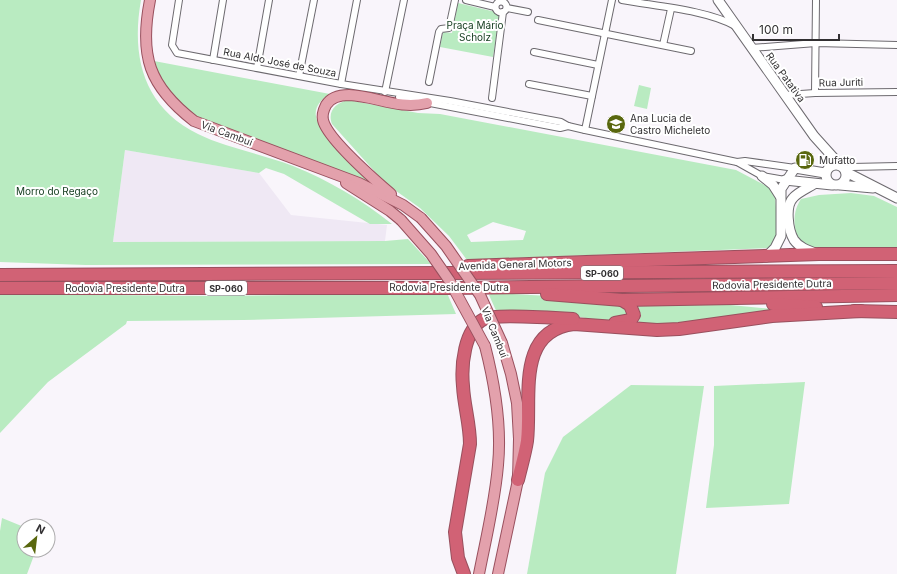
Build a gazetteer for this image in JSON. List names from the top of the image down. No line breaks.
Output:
{"streets":{"highway":["Avenida General Motors","SP-060","Rodovia Presidente Dutra"],"main road":["Rua Patativa","Via Cambuí"],"street":["Rua Aldo José de Souza","Rua Juriti"]},"crossings":[["Rua Patativa","Rua Juriti"],["Avenida General Motors","Rodovia Presidente Dutra"]],"parks":["Praça Mário Scholz","Morro do Regaço"],"places":{"school or university":["Ana Lucia de Castro Micheleto"],"fuel station":["Mufatto"]},"scale_bar":"100 m","north":"top right"}
